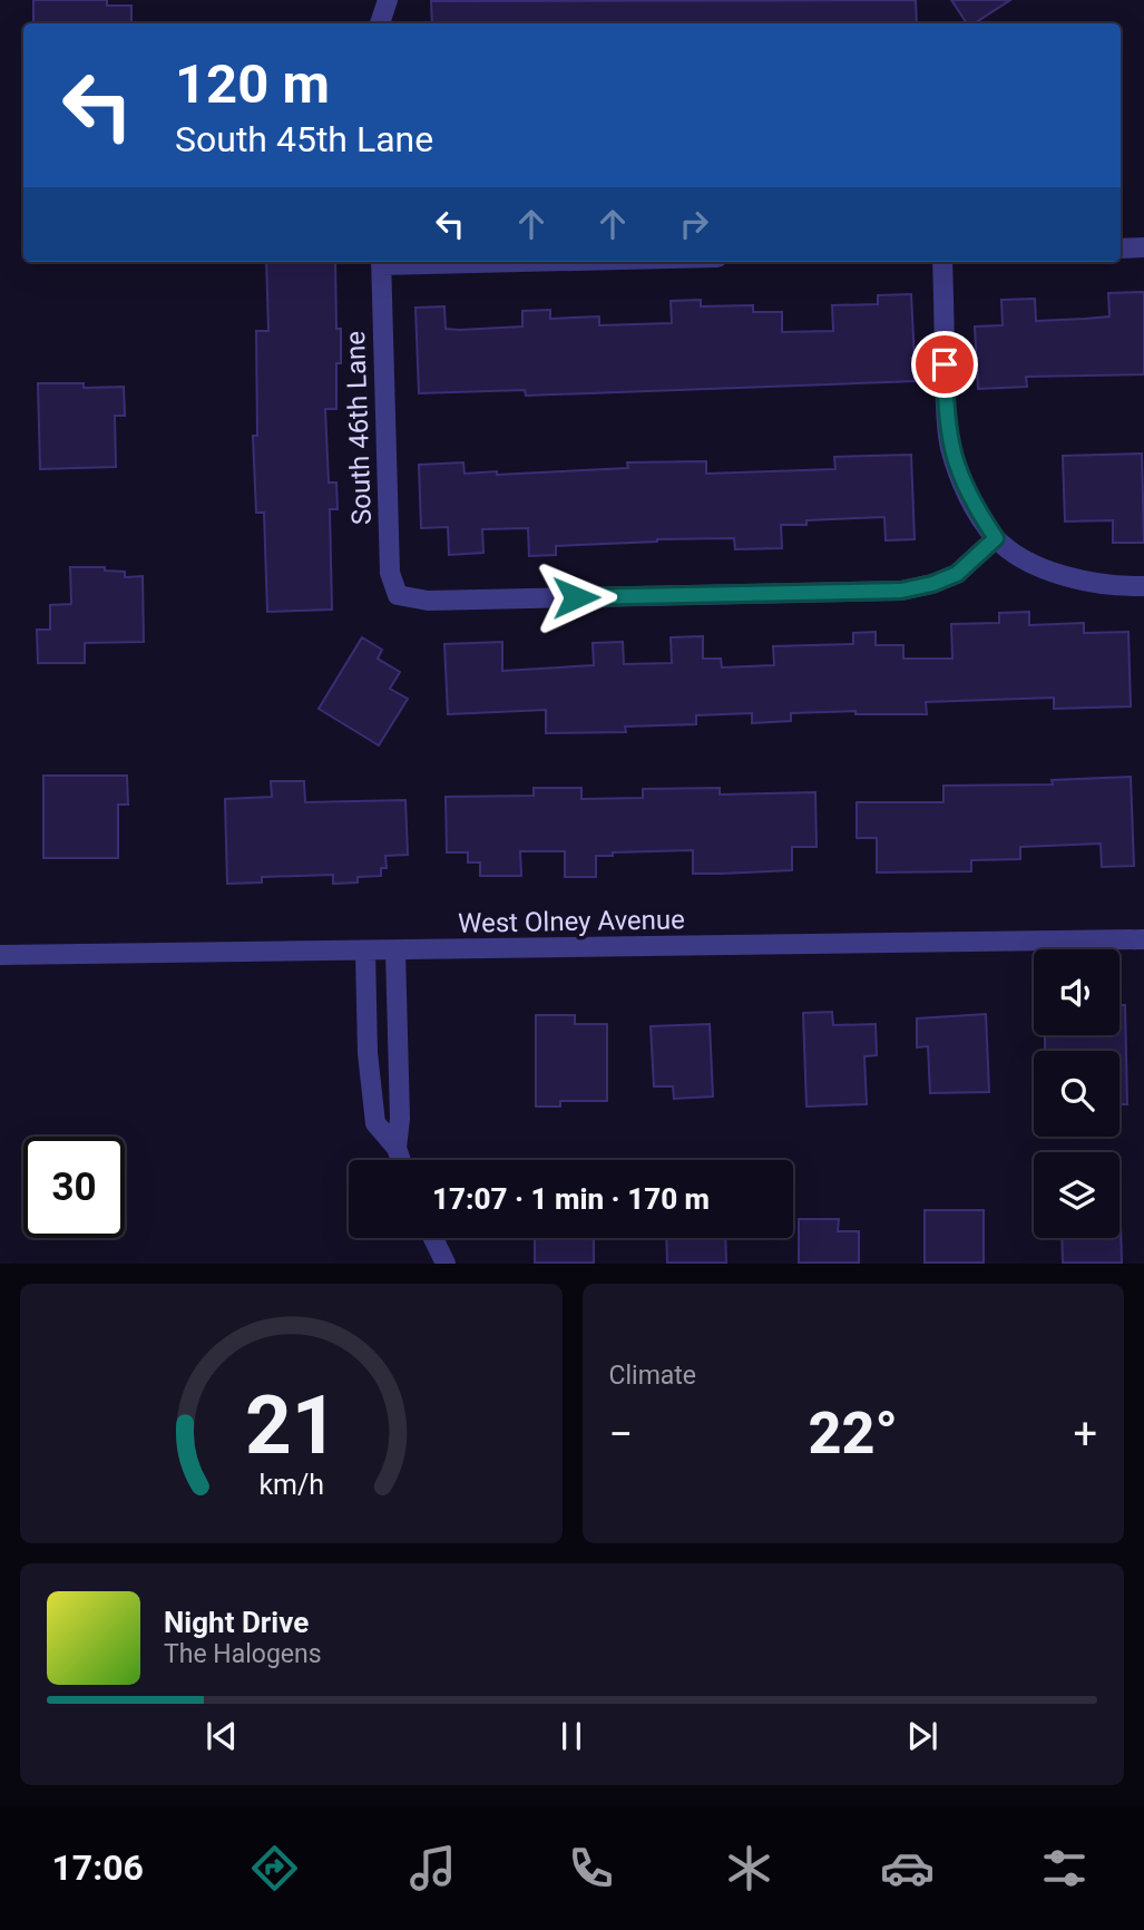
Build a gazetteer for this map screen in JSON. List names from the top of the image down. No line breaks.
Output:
{"streets":{"street":["South 46th Lane","West Olney Avenue"]},"page":{"turn":["120 m","South 45th Lane"],"limit":"30","trip":"17:07 · 1 min · 170 m","tile":"Climate","heat":["−","22°","+"],"song":["Night Drive","The Halogens"],"tabs":"17:06","gauge":["21","km/h"]}}
